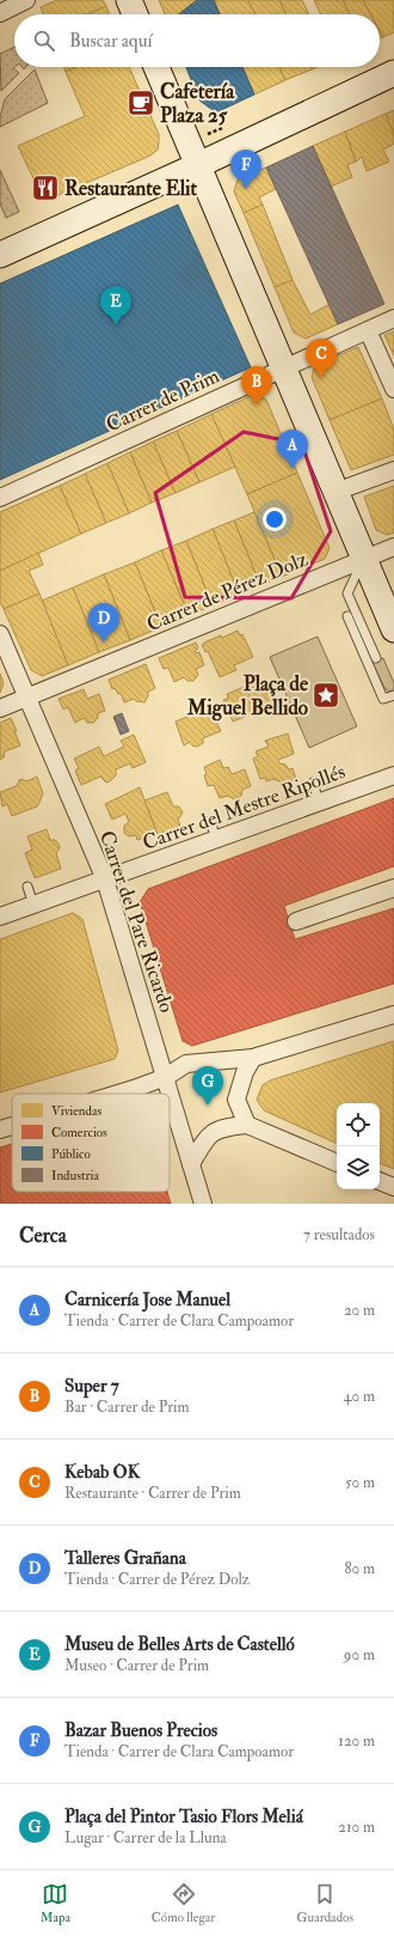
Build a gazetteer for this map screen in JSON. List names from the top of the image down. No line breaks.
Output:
{"streets":{"street":["Carrer de Prim","Carrer de Pérez Dolz","Carrer del Mestre Ripollés","Carrer del Pare Ricardo"]},"crossings":[["Carrer de Pérez Dolz","Carrer del Pare Ricardo"],["Carrer del Mestre Ripollés","Carrer del Pare Ricardo"]],"places":{"cafe":["Cafetería Plaza 25"],"restaurant":["Restaurante Elit"],"place":["Plaça de Miguel Bellido"]},"legend":["Viviendas","Comercios","Público","Industria"],"page":{"search":"Buscar aquí","pins":["F","E","C","B","A","D","G"],"heading":["Cerca","7 resultados"],"list":[{"mark":"A","name":"Carnicería Jose Manuel","note":"Tienda · Carrer de Clara Campoamor","value":"20 m"},{"mark":"B","name":"Super 7","note":"Bar · Carrer de Prim","value":"40 m"},{"mark":"C","name":"Kebab OK","note":"Restaurante · Carrer de Prim","value":"50 m"},{"mark":"D","name":"Talleres Grañana","note":"Tienda · Carrer de Pérez Dolz","value":"80 m"},{"mark":"E","name":"Museu de Belles Arts de Castelló","note":"Museo · Carrer de Prim","value":"90 m"},{"mark":"F","name":"Bazar Buenos Precios","note":"Tienda · Carrer de Clara Campoamor","value":"120 m"},{"mark":"G","name":"Plaça del Pintor Tasio Flors Meliá","note":"Lugar · Carrer de la Lluna","value":"210 m"}],"nav":["Mapa","Cómo llegar","Guardados"]}}
